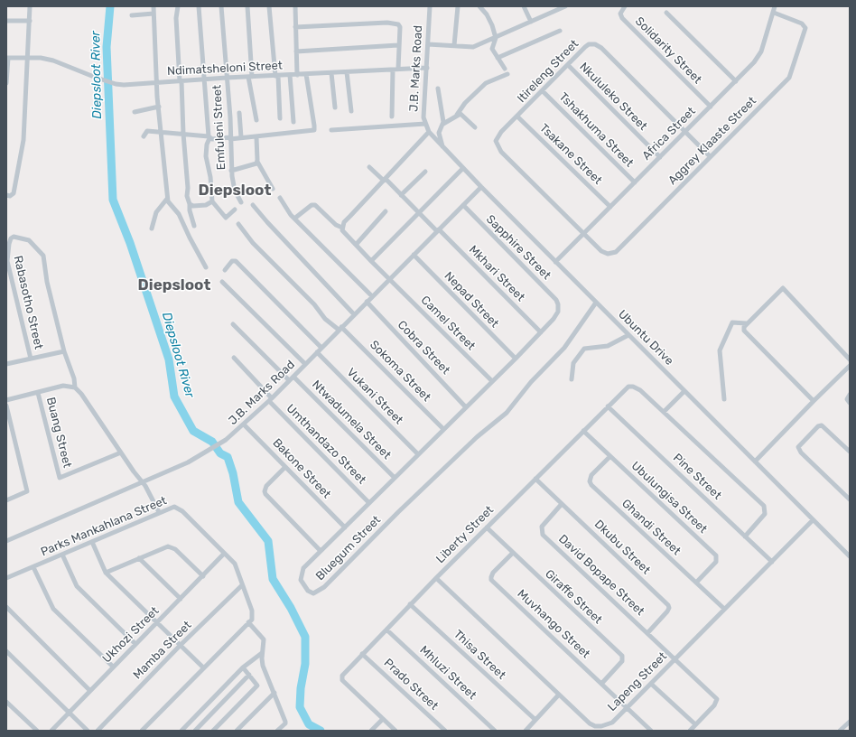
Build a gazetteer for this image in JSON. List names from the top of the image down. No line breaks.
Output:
{"streets":{"street":["Solidarity Street","Ndimatsheloni Street","J.B. Marks Road","Itireleng Street","Nkululeko Street","Emfuleni Street","Tshakhuma Street","Africa Street","Aggrey Klaaste Street","Tsakane Street","Sapphire Street","Mkhari Street","Nepad Street","Rabasotho Street","Camel Street","Ubuntu Drive","Cobra Street","Sokoma Street","Vukani Street","Ntwadumela Street","Buang Street","Umthandazo Street","Bakone Street","Pine Street","Ubulungisa Street","Parks Mankahlana Street","Ghandi Street","Liberty Street","Dkubu Street","Bluegum Street","David Bopape Street","Giraffe Street","Muvhango Street","Ukhozi Street","Mamba Street","Thisa Street","Mhluzi Street","Lapeng Street","Prado Street"]},"crossings":[["Solidarity Street","Africa Street"],["Ndimatsheloni Street","J.B. Marks Road"],["Ndimatsheloni Street","Emfuleni Street"],["J.B. Marks Road","Sapphire Street"],["J.B. Marks Road","Mkhari Street"],["J.B. Marks Road","Nepad Street"],["J.B. Marks Road","Camel Street"],["J.B. Marks Road","Ubuntu Drive"],["J.B. Marks Road","Cobra Street"],["J.B. Marks Road","Sokoma Street"],["J.B. Marks Road","Vukani Street"],["J.B. Marks Road","Ntwadumela Street"],["J.B. Marks Road","Umthandazo Street"],["J.B. Marks Road","Bakone Street"],["Itireleng Street","Nkululeko Street"],["Itireleng Street","Tshakhuma Street"],["Itireleng Street","Africa Street"],["Itireleng Street","Aggrey Klaaste Street"],["Itireleng Street","Tsakane Street"],["Nkululeko Street","Africa Street"],["Tshakhuma Street","Africa Street"],["Africa Street","Aggrey Klaaste Street"],["Africa Street","Tsakane Street"],["Africa Street","Ubuntu Drive"],["Sapphire Street","Bluegum Street"],["Mkhari Street","Bluegum Street"],["Nepad Street","Bluegum Street"],["Camel Street","Bluegum Street"],["Ubuntu Drive","Bluegum Street"],["Ubuntu Drive","Lapeng Street"],["Cobra Street","Bluegum Street"],["Sokoma Street","Bluegum Street"],["Vukani Street","Bluegum Street"],["Ntwadumela Street","Bluegum Street"],["Umthandazo Street","Bluegum Street"],["Bakone Street","Bluegum Street"],["Pine Street","Liberty Street"],["Pine Street","Lapeng Street"],["Ubulungisa Street","Ghandi Street"],["Ubulungisa Street","Liberty Street"],["Parks Mankahlana Street","Ukhozi Street"],["Parks Mankahlana Street","Mamba Street"],["Ghandi Street","Lapeng Street"],["Liberty Street","Dkubu Street"],["Liberty Street","Giraffe Street"],["Liberty Street","Thisa Street"],["Liberty Street","Mhluzi Street"],["Liberty Street","Lapeng Street"],["Liberty Street","Prado Street"],["Dkubu Street","David Bopape Street"],["David Bopape Street","Lapeng Street"],["Giraffe Street","Muvhango Street"],["Muvhango Street","Lapeng Street"]],"districts":["Diepsloot","Diepsloot"],"water":["Diepsloot River"]}
